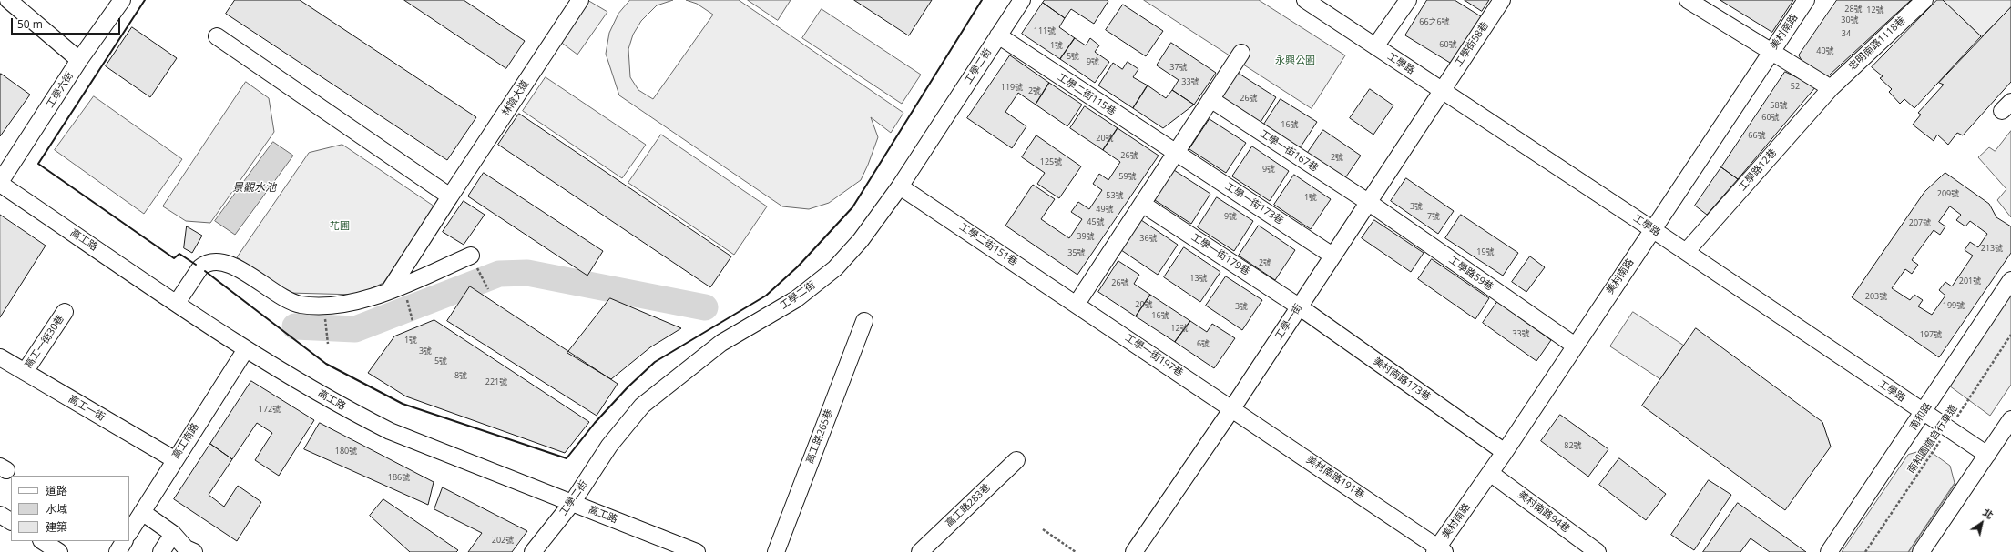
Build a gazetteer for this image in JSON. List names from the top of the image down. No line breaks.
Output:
{"streets":{"street":["美村南路","忠明南路1118巷","工學街58巷","工學路","工學二街","工學六街","工學二街115巷","林陰大道","工學一街167巷","工學路12巷","工學一街173巷","高工路","工學二街151巷","工學一街179巷","工學路59巷","工學一街","高工一街30巷","工學一街197巷","美村南路173巷","高工一街","南和路","高工路265巷","高工南路","美村南路191巷","高工路283巷","美村南路94巷"],"path":["南和園道自行車道"]},"crossings":[["美村南路","工學路"],["美村南路","工學路59巷"],["美村南路","美村南路173巷"],["美村南路","美村南路191巷"],["美村南路","美村南路94巷"],["忠明南路1118巷","工學路12巷"],["工學街58巷","工學路"],["工學街58巷","工學一街"],["工學路","工學路12巷"],["工學路","工學一街"],["工學路","南和路"],["工學路","南和園道自行車道"],["工學二街","工學二街115巷"],["工學二街","高工路"],["工學二街","工學二街151巷"],["工學六街","高工路"],["工學二街115巷","工學一街173巷"],["工學一街167巷","工學路59巷"],["工學一街167巷","工學一街"],["工學一街173巷","工學一街"],["高工路","高工南路"],["工學二街151巷","工學一街197巷"],["工學一街179巷","工學一街"],["工學一街179巷","美村南路173巷"],["工學路59巷","工學一街"],["工學一街","工學一街197巷"],["工學一街","美村南路173巷"],["工學一街","美村南路191巷"],["高工一街30巷","高工一街"],["工學一街197巷","美村南路191巷"],["高工一街","高工南路"]],"water":["景觀水池"],"parks":["永興公園","花圃"],"house_numbers":["28號","12號","30號","66之6號","111號","34","60號","1號","40號","5號","9號","37號","33號","52","119號","2號","26號","58號","60號","16號","66號","20號","26號","2號","125號","9號","59號","209號","53號","1號","3號","49號","9號","7號","45號","207號","39號","36號","213號","19號","35號","2號","13號","201號","26號","203號","20號","199號","3號","16號","12號","33號","197號","1號","6號","3號","5號","8號","221號","172號","82號","180號","186號","202號"],"legend":["道路","水域","建築"],"scale_bar":"50 m","north":"top right"}
